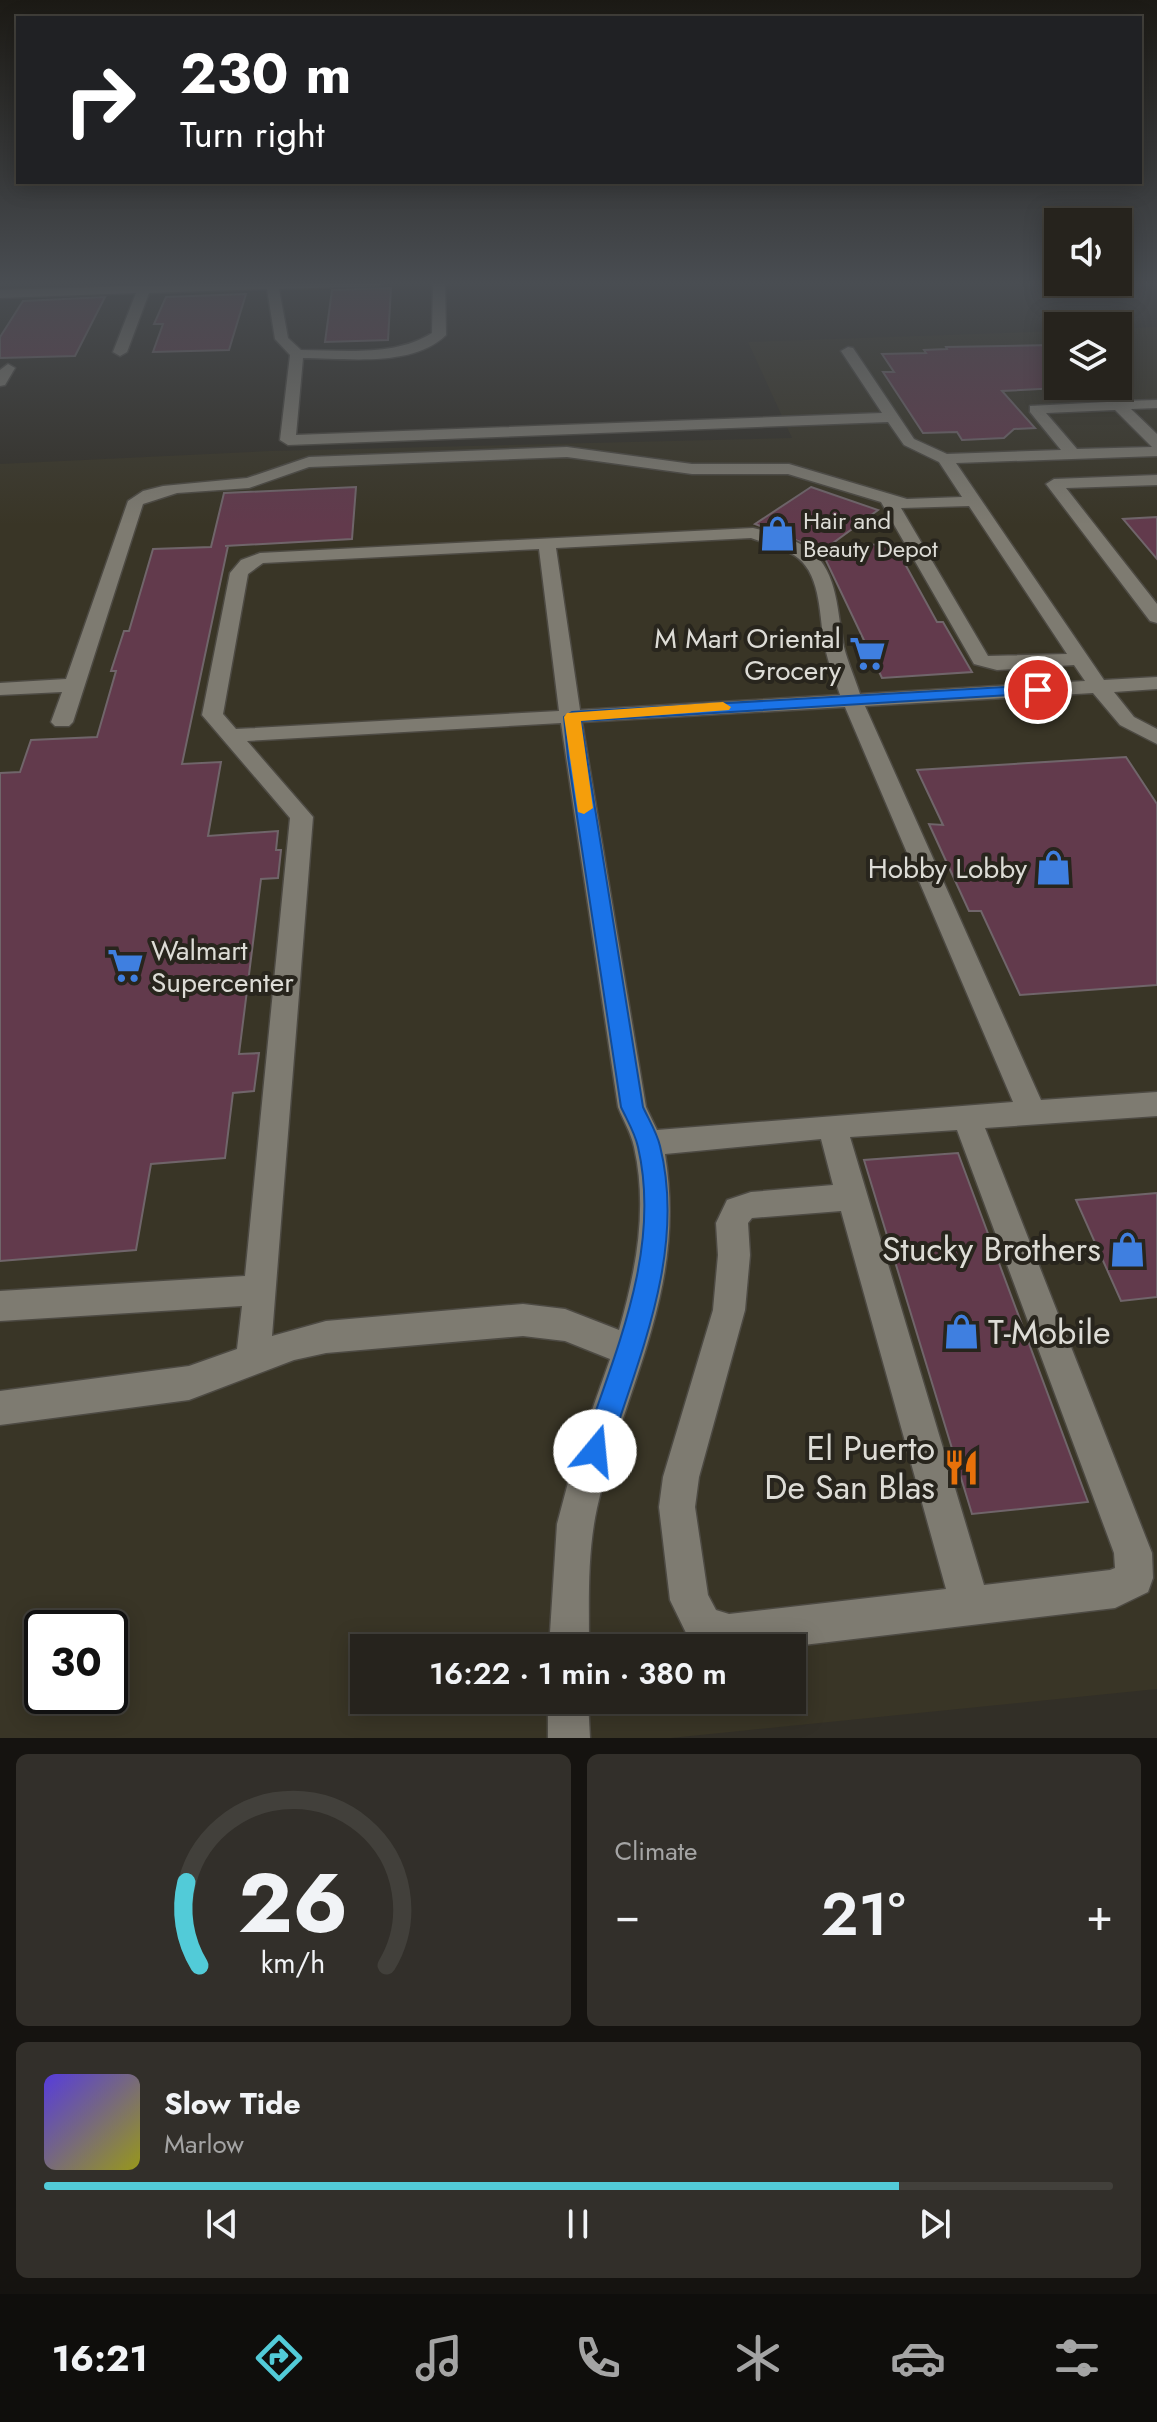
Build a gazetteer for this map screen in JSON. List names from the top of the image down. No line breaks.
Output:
{"places":{"shop":["Hair and Beauty Depot","Hobby Lobby","Stucky Brothers","T-Mobile"],"supermarket":["M Mart Oriental Grocery","Walmart Supercenter"],"restaurant":["El Puerto De San Blas"]},"page":{"turn":["230 m","Turn right"],"limit":"30","trip":"16:22 · 1 min · 380 m","tile":"Climate","heat":["−","21°","+"],"song":["Slow Tide","Marlow"],"tabs":"16:21","gauge":["26","km/h"]}}
